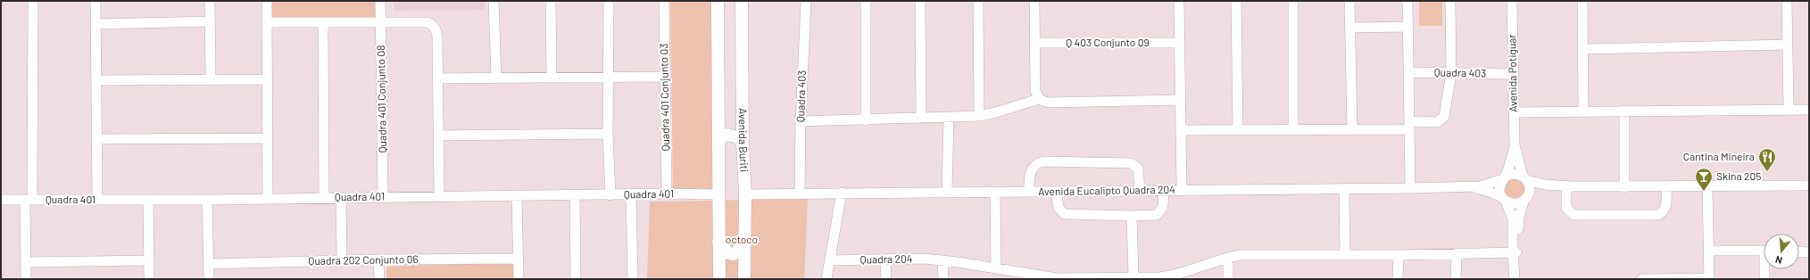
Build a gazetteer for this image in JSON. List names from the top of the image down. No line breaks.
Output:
{"streets":{"main road":["Avenida Buriti"],"street":["Q 403 Conjunto 09","Quadra 403","Avenida Potiguar","Quadra 401 Conjunto 03","Quadra 401 Conjunto 08","Avenida Eucalipto Quadra 204","Quadra 401","Quadra 204","Quadra 202 Conjunto 06"]},"crossings":[["Quadra 403","Avenida Potiguar"],["Quadra 403","Avenida Eucalipto Quadra 204"],["Avenida Potiguar","Quadra 204"],["Quadra 401 Conjunto 03","Quadra 401"],["Quadra 401 Conjunto 08","Quadra 401"],["Avenida Buriti","Avenida Eucalipto Quadra 204"]],"parks":["octoco"],"places":{"restaurant":["Cantina Mineira"],"bar":["Skina 205"]},"north":"bottom"}
